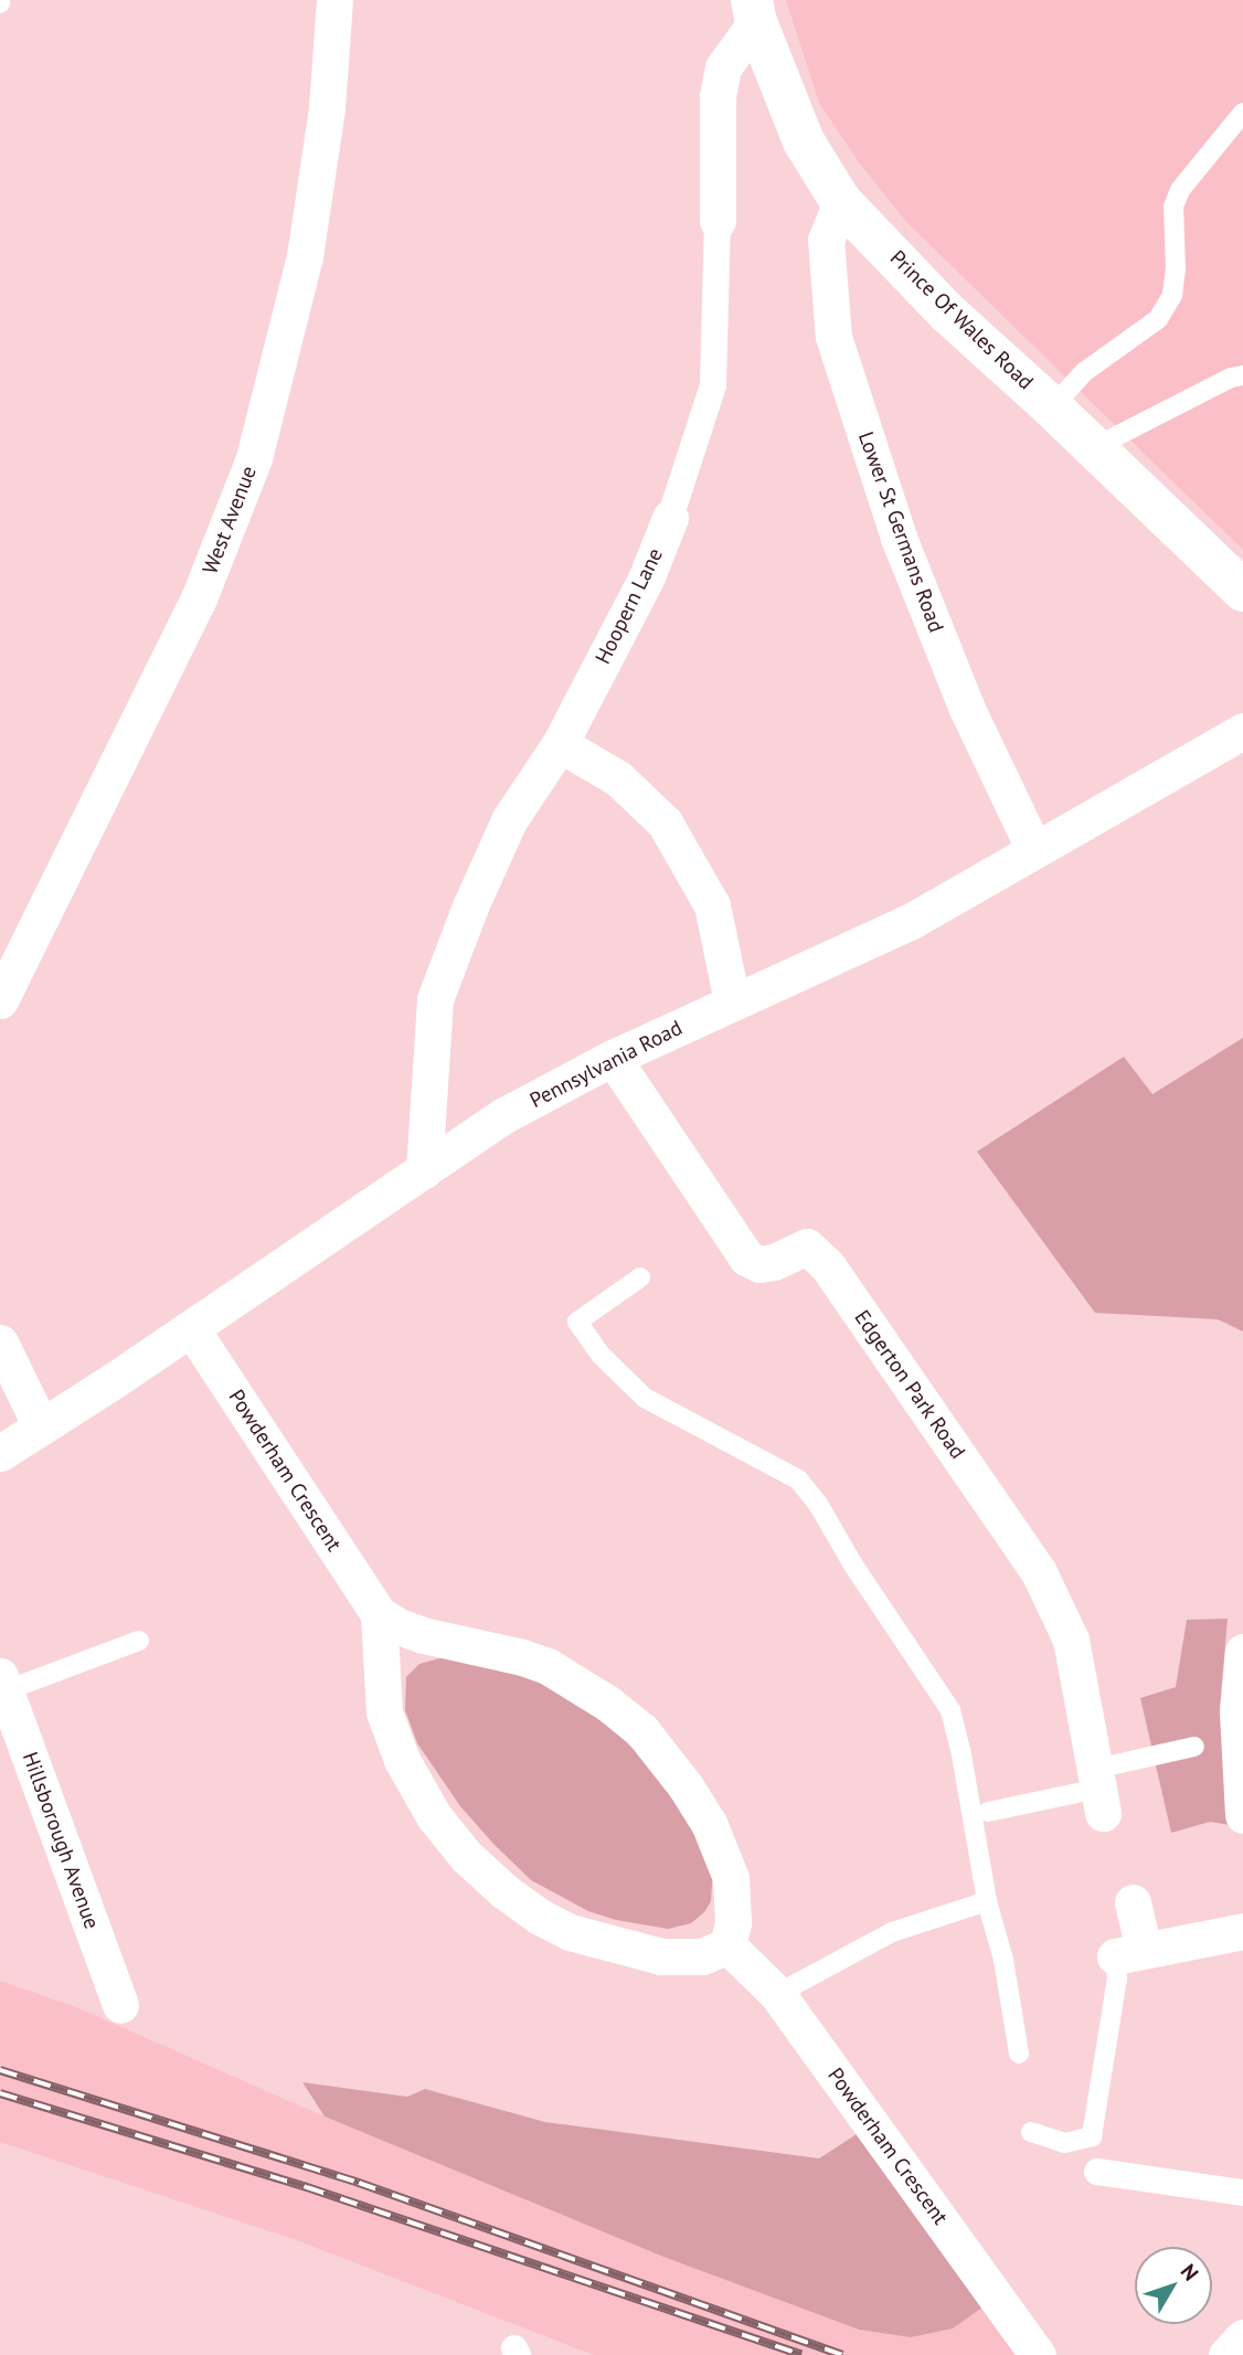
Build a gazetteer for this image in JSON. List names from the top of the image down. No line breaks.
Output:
{"streets":{"street":["Prince Of Wales Road","West Avenue","Lower St Germans Road","Hoopern Lane","Pennsylvania Road","Edgerton Park Road","Powderham Crescent","Hillsborough Avenue"]},"crossings":[["Prince Of Wales Road","Lower St Germans Road"],["Prince Of Wales Road","Hoopern Lane"],["Lower St Germans Road","Pennsylvania Road"],["Hoopern Lane","Pennsylvania Road"],["Pennsylvania Road","Edgerton Park Road"],["Pennsylvania Road","Powderham Crescent"]],"north":"top right"}
